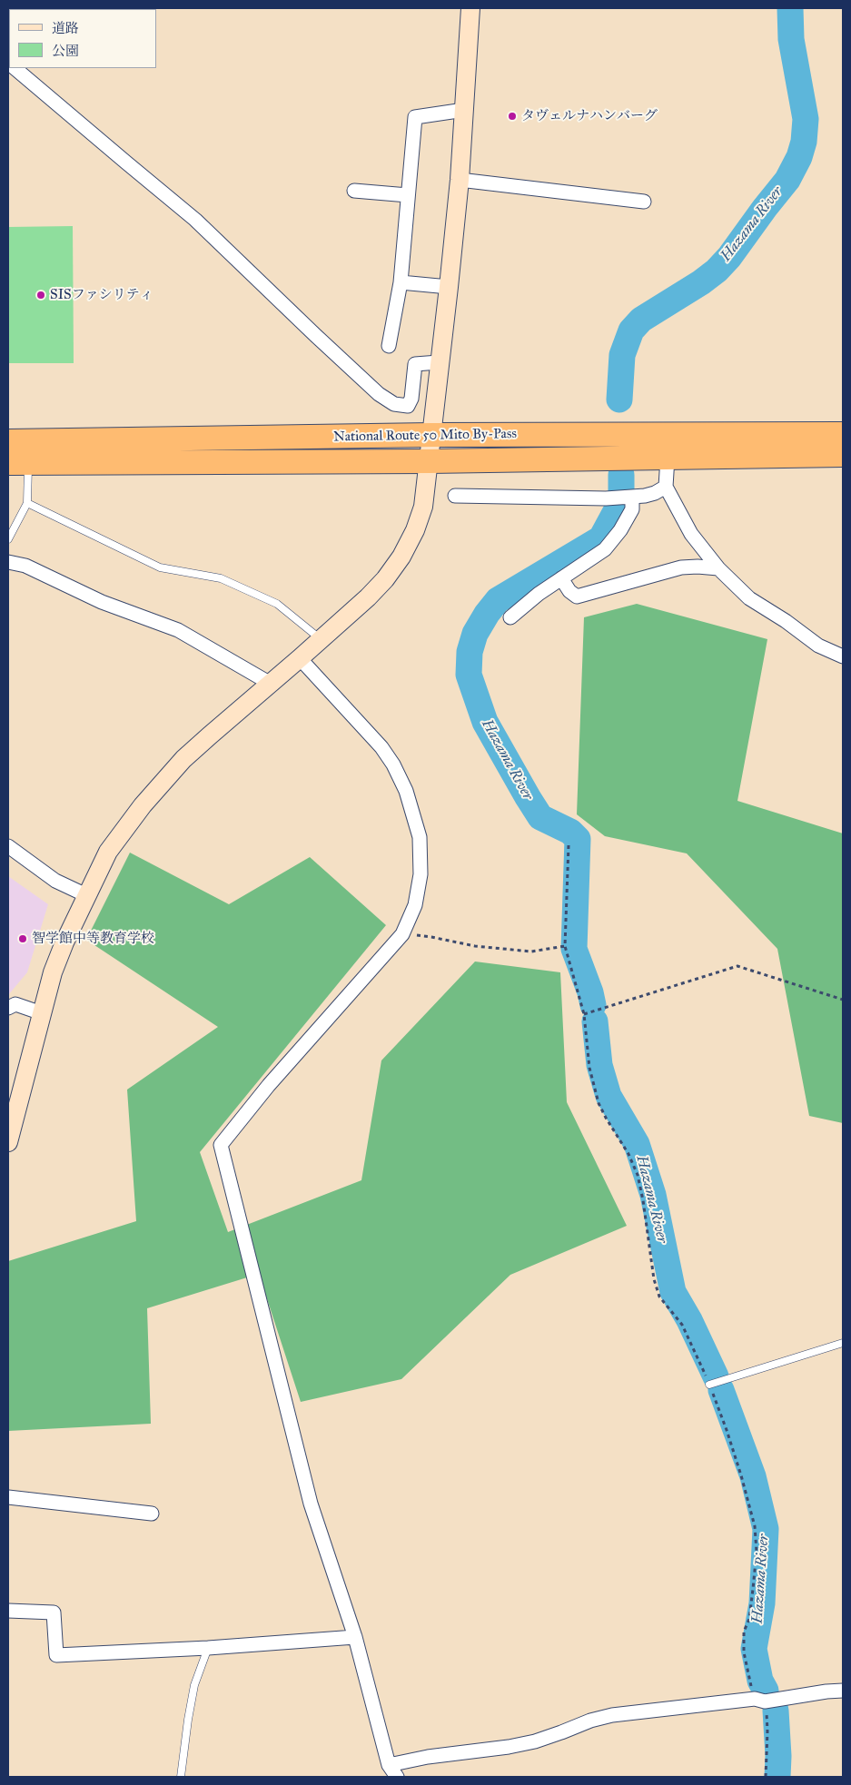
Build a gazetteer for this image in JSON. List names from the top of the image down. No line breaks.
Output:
{"streets":{"highway":["National Route 50 Mito By-Pass"]},"water":["Hazama River"],"places":["タヴェルナハンバーグ","SISファシリティ","智学館中等教育学校"],"legend":["道路","公園"]}
